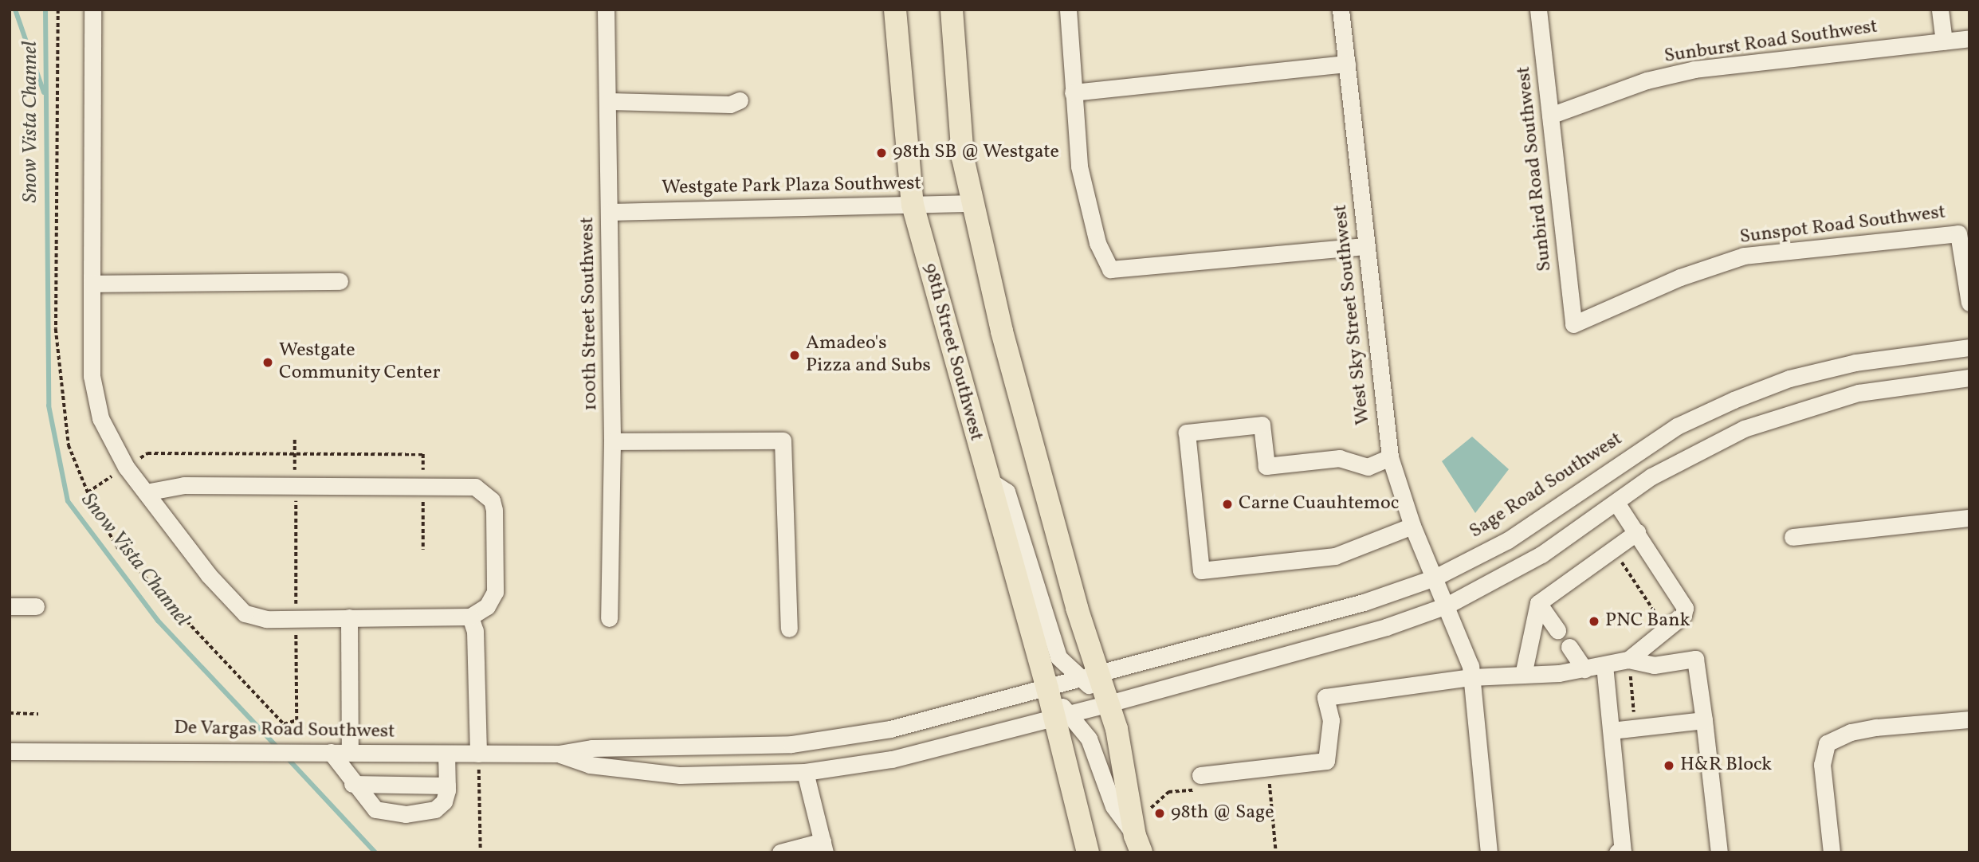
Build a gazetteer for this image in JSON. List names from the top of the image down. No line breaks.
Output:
{"streets":{"main road":["98th Street Southwest"],"street":["Sunburst Road Southwest","Sunbird Road Southwest","Westgate Park Plaza Southwest","Sunspot Road Southwest","100th Street Southwest","West Sky Street Southwest","Sage Road Southwest","De Vargas Road Southwest"]},"crossings":[["Sunburst Road Southwest","Sunbird Road Southwest"],["Sunbird Road Southwest","Sunspot Road Southwest"],["Westgate Park Plaza Southwest","100th Street Southwest"],["Westgate Park Plaza Southwest","98th Street Southwest"],["West Sky Street Southwest","Sage Road Southwest"],["98th Street Southwest","Sage Road Southwest"],["98th Street Southwest","De Vargas Road Southwest"],["Sage Road Southwest","De Vargas Road Southwest"]],"water":["Snow Vista Channel"],"places":["98th SB @ Westgate","Amadeo's Pizza and Subs","Westgate Community Center","Carne Cuauhtemoc","PNC Bank","H&R Block","98th @ Sage"]}
